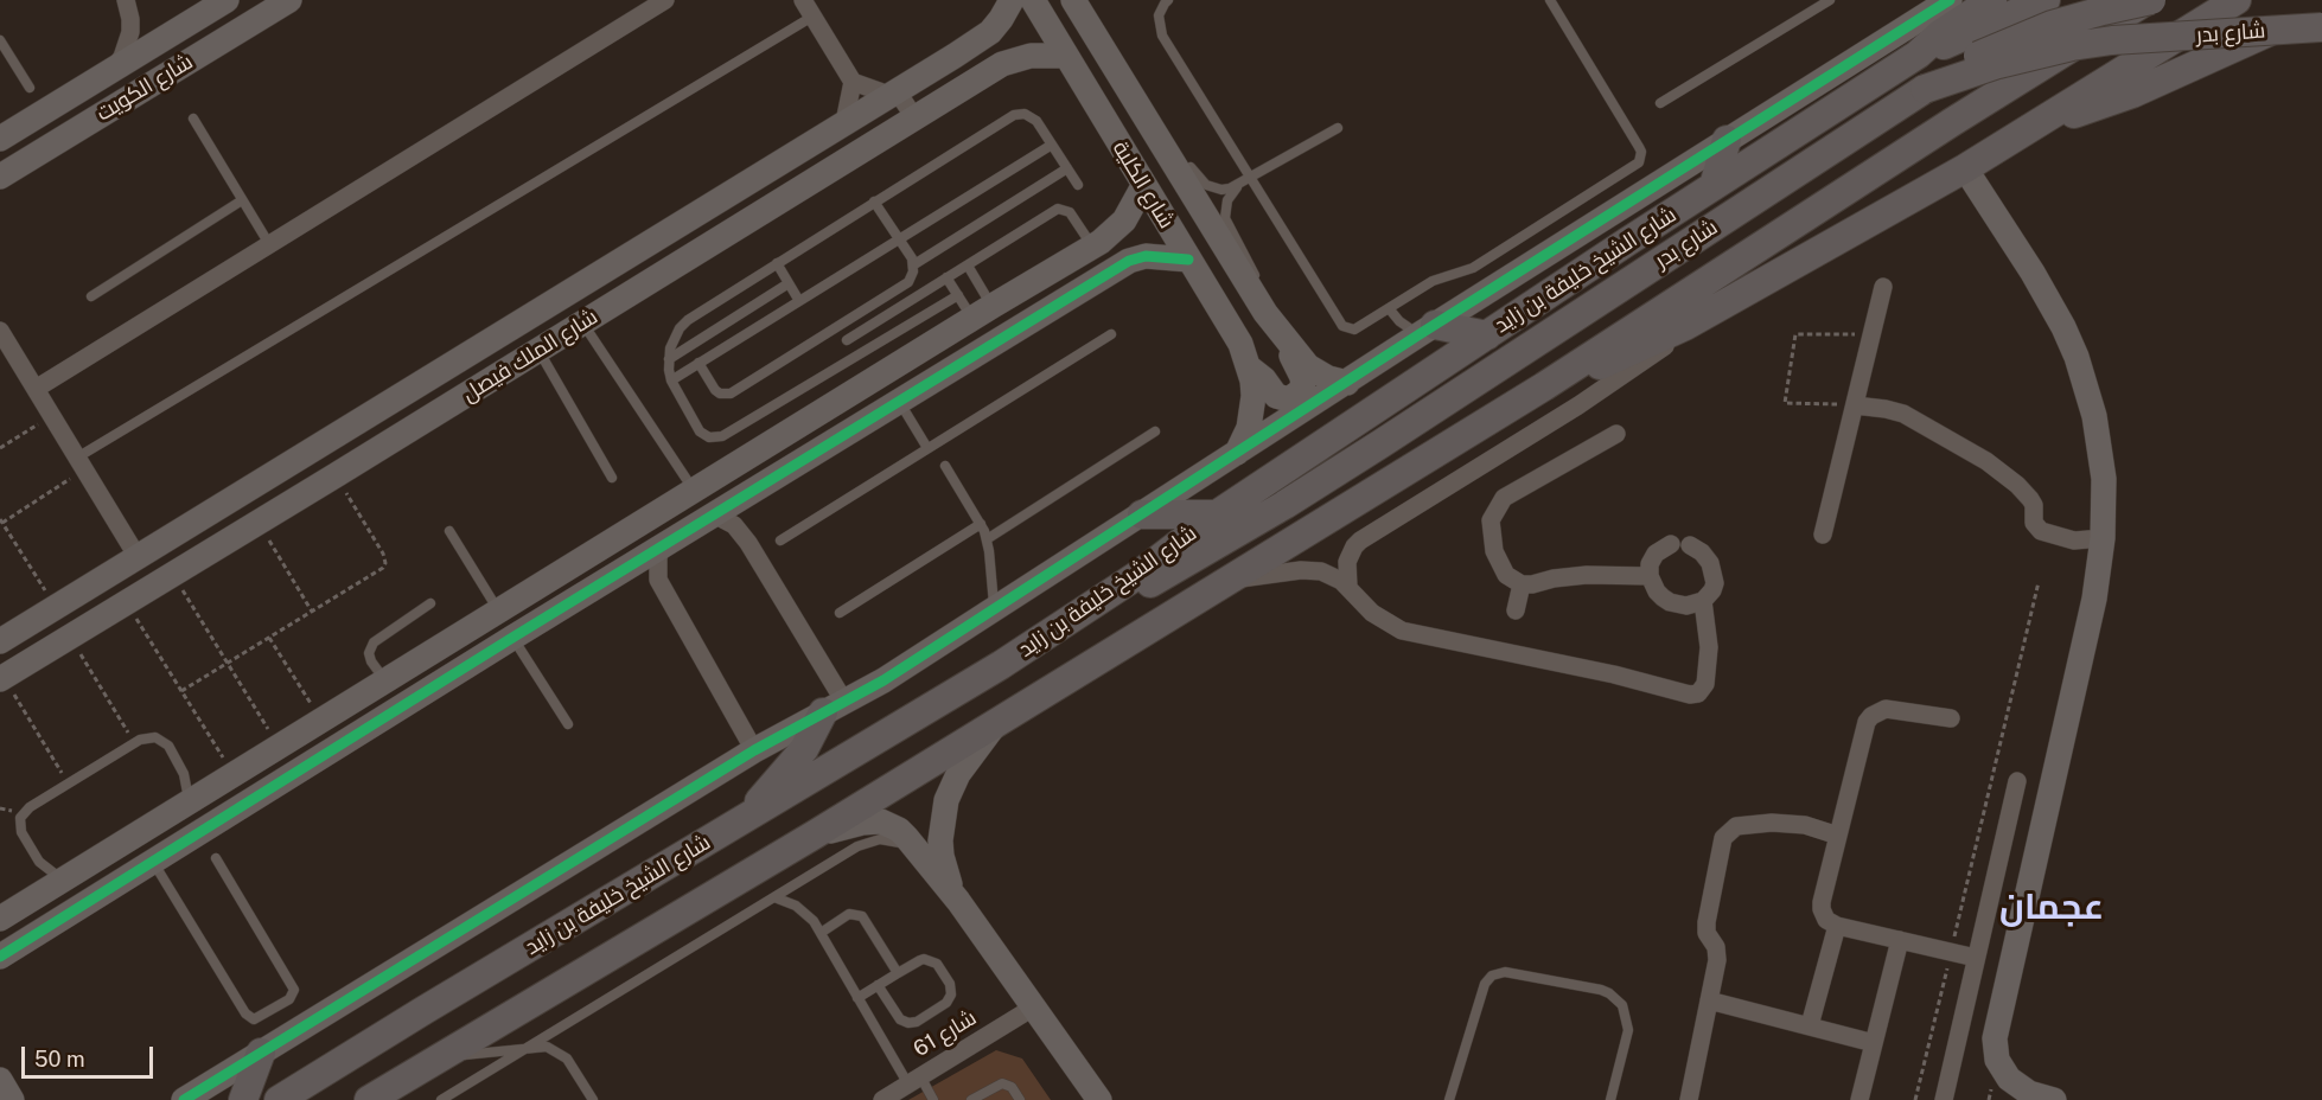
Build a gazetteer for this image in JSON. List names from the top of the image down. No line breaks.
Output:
{"streets":{"main road":["شارع بدر","شارع الشيخ خليفة بن زايد"],"street":["شارع الكويت","شارع الكلية","شارع الملك فيصل","شارع 61"]},"crossings":[["شارع بدر","شارع الشيخ خليفة بن زايد"],["شارع الكلية","شارع الملك فيصل"]],"districts":["عجمان"],"scale_bar":"50 m"}
